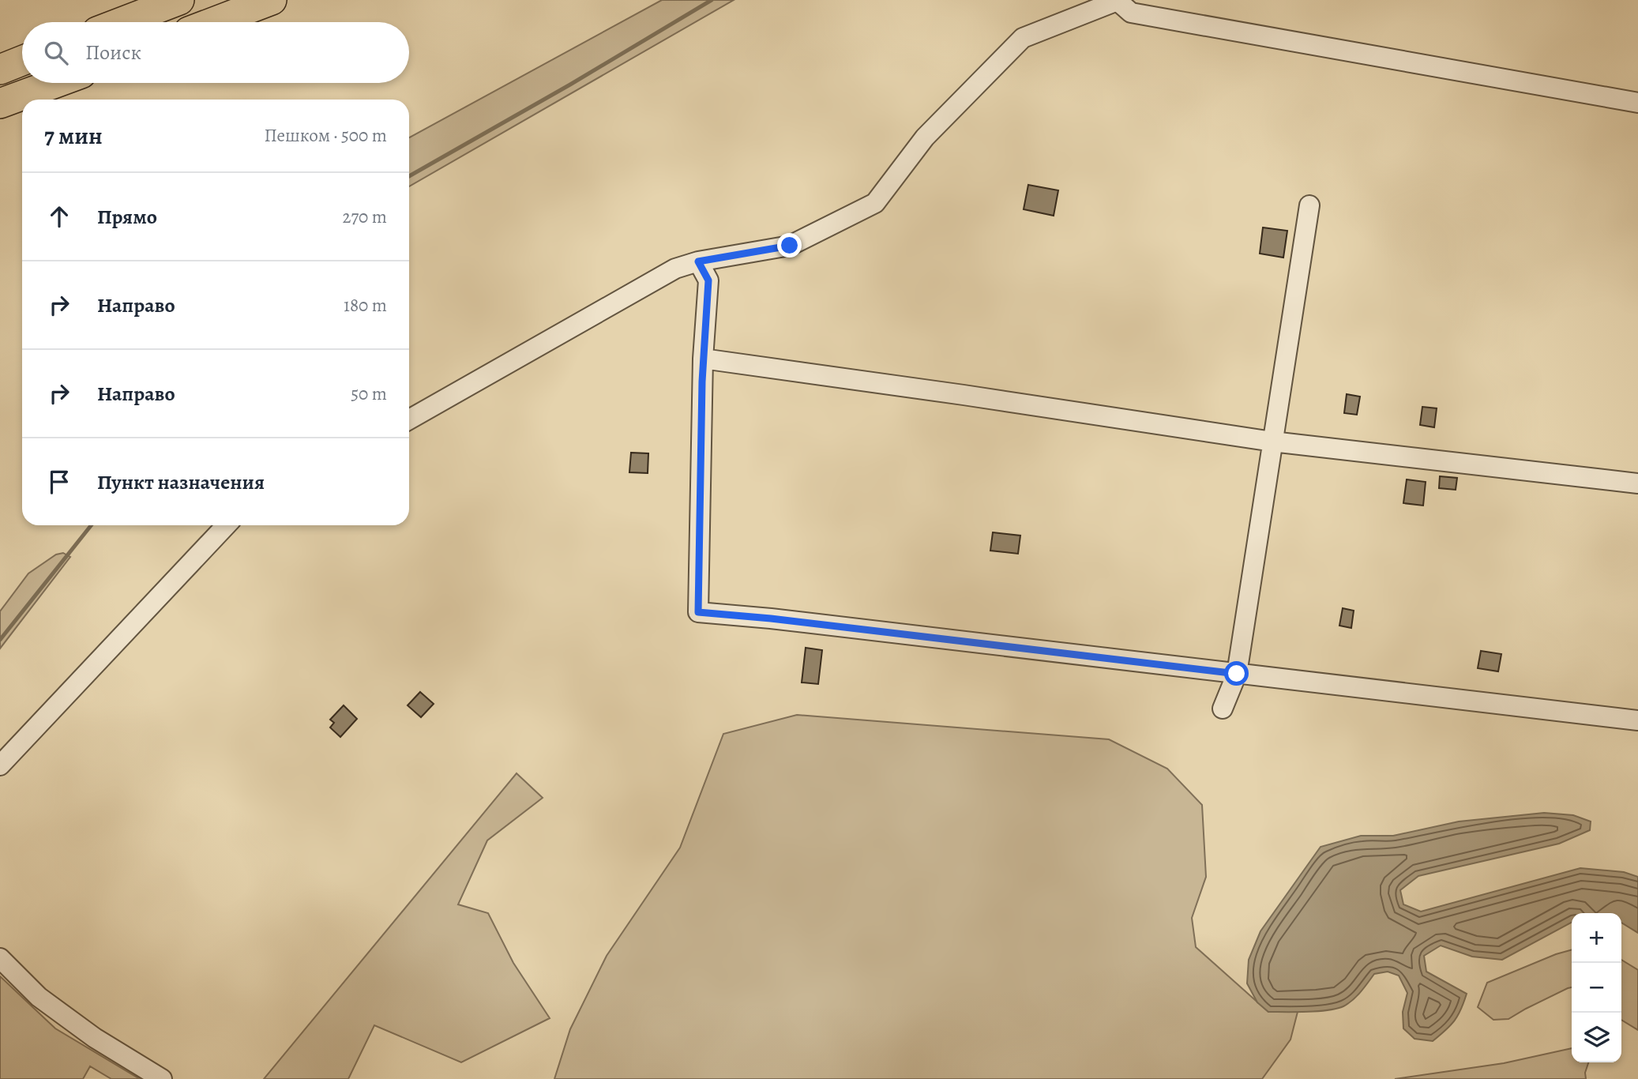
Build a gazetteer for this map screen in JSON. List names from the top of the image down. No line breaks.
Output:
{"page":{"search":"Поиск","heading":["7 мин","Пешком · 500 m"],"list":[["Прямо","270 m"],["Направо","180 m"],["Направо","50 m"],"Пункт назначения"],"map_buttons":["+","−"]}}
